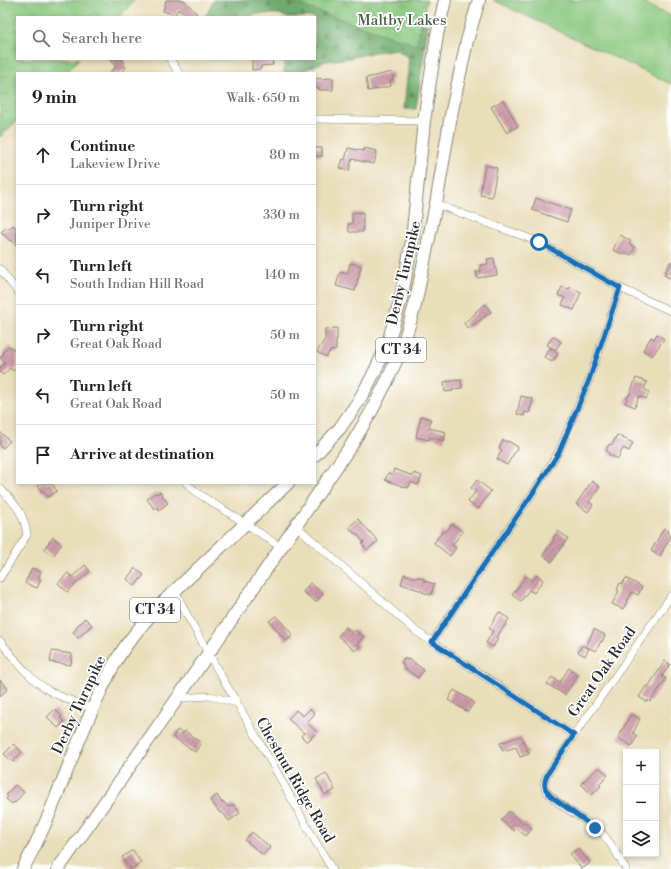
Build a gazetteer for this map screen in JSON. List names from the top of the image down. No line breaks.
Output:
{"streets":{"highway":["Derby Turnpike","CT 34"],"street":["Great Oak Road","Chestnut Ridge Road"]},"crossings":[["Derby Turnpike","Chestnut Ridge Road"]],"parks":["Maltby Lakes"],"page":{"search":"Search here","heading":["9 min","Walk · 650 m"],"list":[["Continue","Lakeview Drive","80 m"],["Turn right","Juniper Drive","330 m"],["Turn left","South Indian Hill Road","140 m"],["Turn right","Great Oak Road","50 m"],["Turn left","Great Oak Road","50 m"],"Arrive at destination"],"map_buttons":["+","−"]}}
